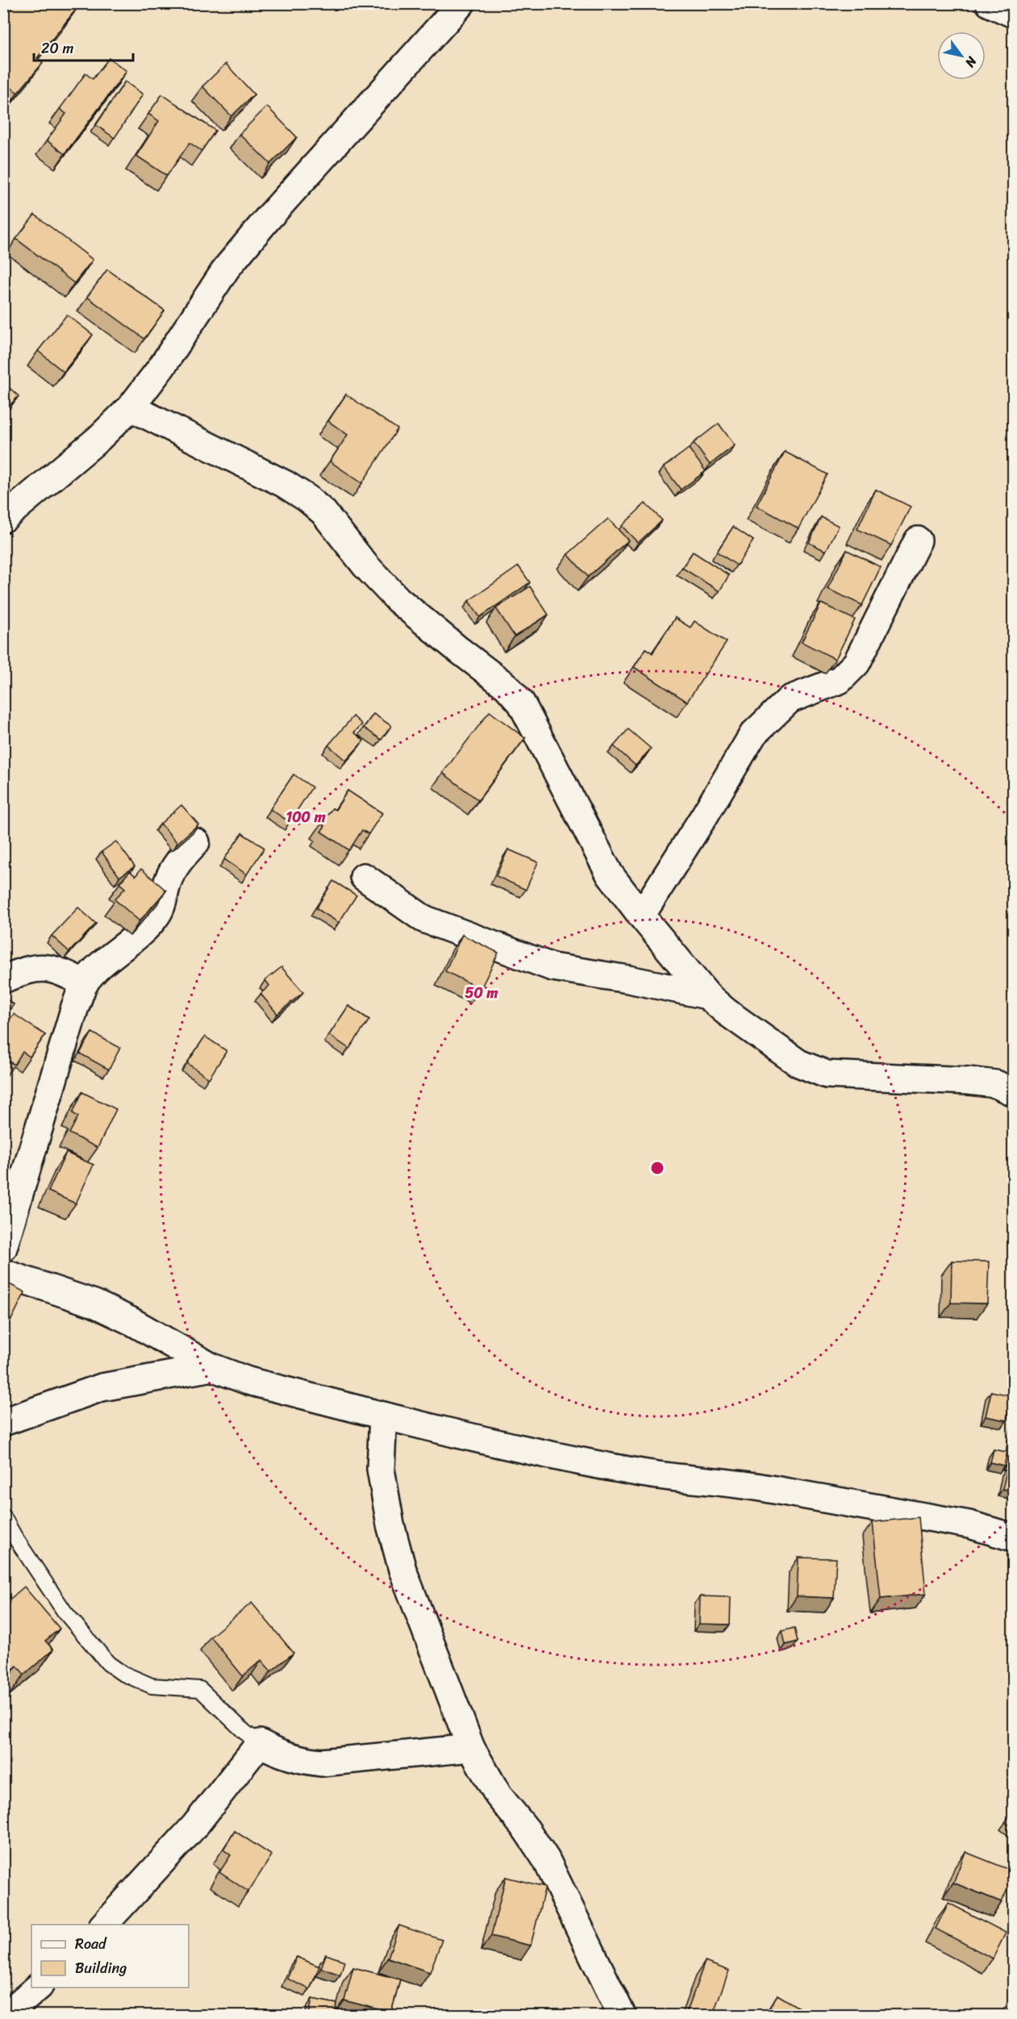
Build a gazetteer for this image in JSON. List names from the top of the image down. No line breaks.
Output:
{"legend":["Road","Building"],"scale_bar":"20 m","north":"bottom right","rings":["100 m","50 m"]}
